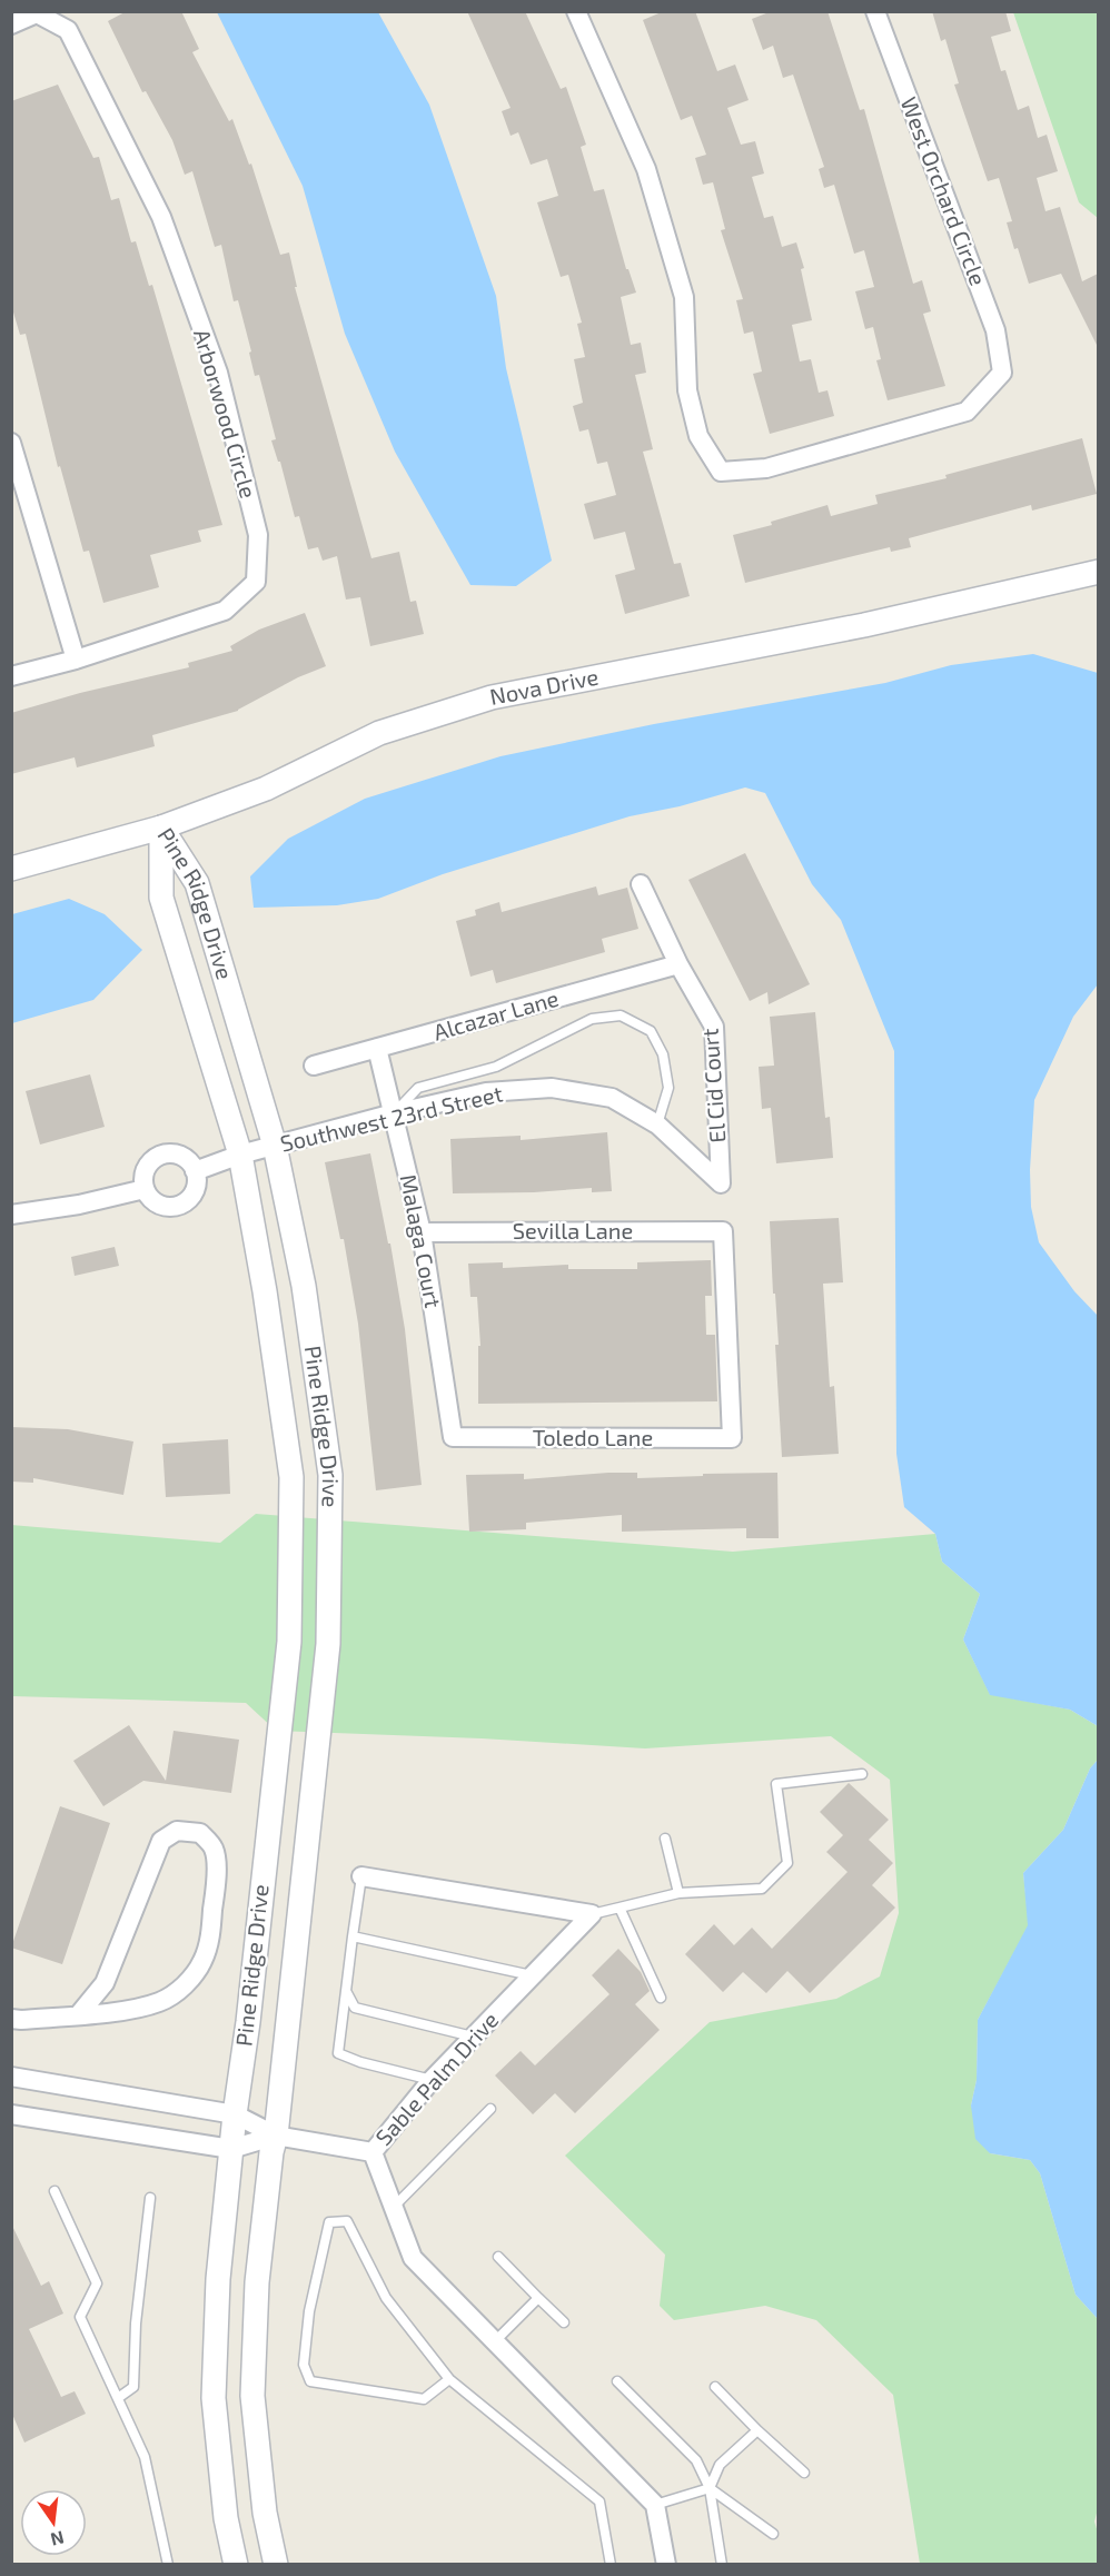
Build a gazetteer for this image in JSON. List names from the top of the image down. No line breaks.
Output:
{"streets":{"street":["West Orchard Circle","Arborwood Circle","Nova Drive","Pine Ridge Drive","Alcazar Lane","El Cid Court","Southwest 23rd Street","Sevilla Lane","Malaga Court","Toledo Lane","Sable Palm Drive"]},"crossings":[["Nova Drive","Pine Ridge Drive"],["Pine Ridge Drive","Southwest 23rd Street"],["Alcazar Lane","El Cid Court"],["Alcazar Lane","Malaga Court"],["El Cid Court","Southwest 23rd Street"],["Southwest 23rd Street","Malaga Court"],["Sevilla Lane","Malaga Court"],["Sevilla Lane","Toledo Lane"],["Malaga Court","Toledo Lane"]],"north":"bottom"}
